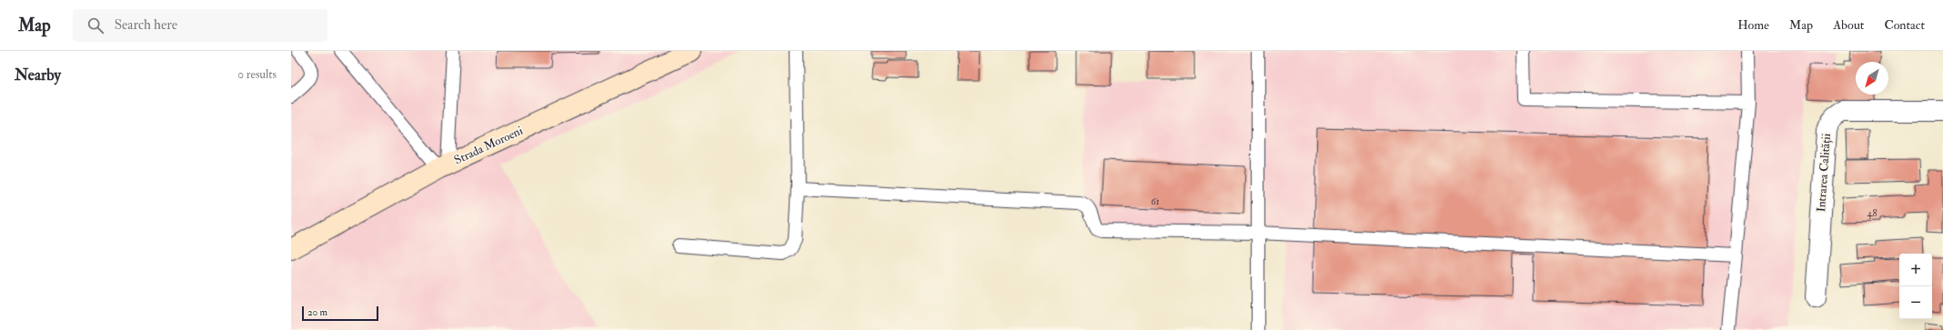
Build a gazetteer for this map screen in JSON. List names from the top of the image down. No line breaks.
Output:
{"streets":{"street":["Strada Moroeni","Intrarea Calității"]},"house_numbers":["61","48"],"scale_bar":"20 m","north":"bottom left","page":{"header":"Map","search":"Search here","nav":["Home","Map","About","Contact"],"heading":["Nearby","0 results"],"map_buttons":["+","−"],"scale":"20 m"}}
